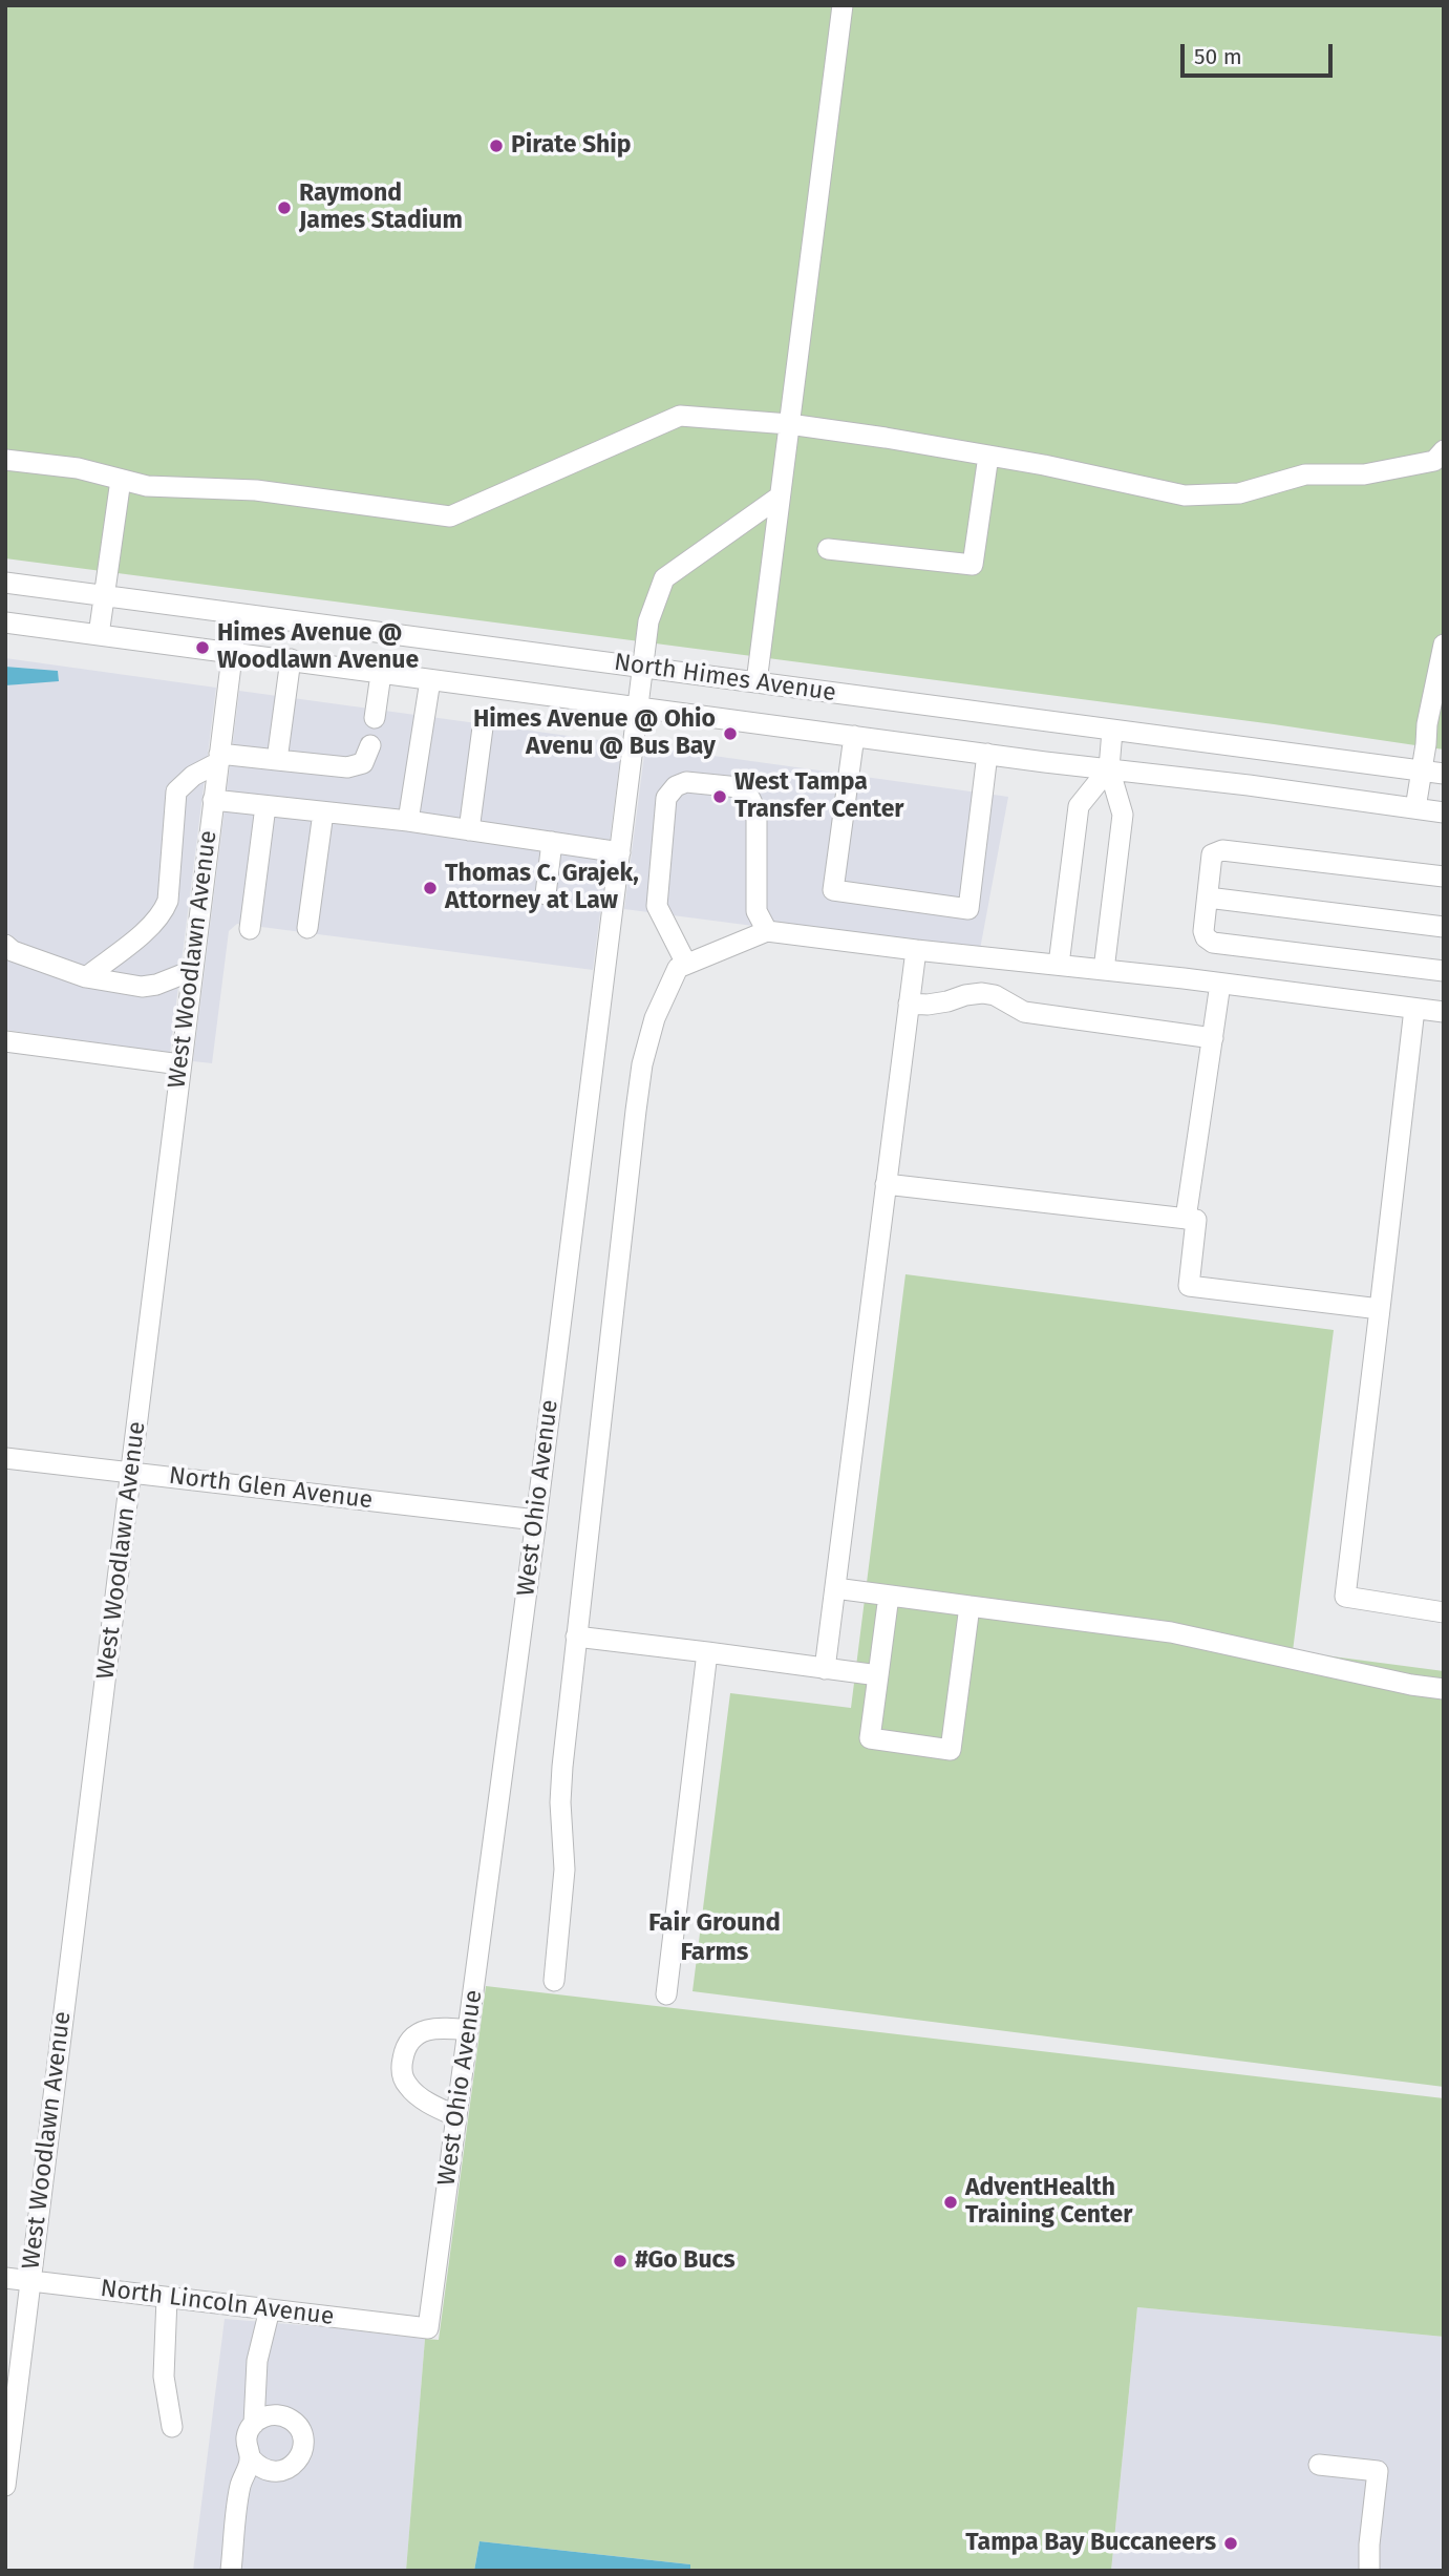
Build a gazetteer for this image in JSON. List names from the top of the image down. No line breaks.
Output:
{"streets":{"street":["North Himes Avenue","West Woodlawn Avenue","North Glen Avenue","West Ohio Avenue","North Lincoln Avenue"]},"crossings":[["North Himes Avenue","West Woodlawn Avenue"],["North Himes Avenue","West Ohio Avenue"],["West Woodlawn Avenue","North Glen Avenue"],["West Woodlawn Avenue","North Lincoln Avenue"],["North Glen Avenue","West Ohio Avenue"],["West Ohio Avenue","North Lincoln Avenue"]],"districts":["Fair Ground Farms"],"places":["Pirate Ship","Raymond James Stadium","Himes Avenue @ Woodlawn Avenue","Himes Avenue @ Ohio Avenu @ Bus Bay","West Tampa Transfer Center","Thomas C. Grajek, Attorney at Law","AdventHealth Training Center","#Go Bucs","Tampa Bay Buccaneers"],"scale_bar":"50 m"}
